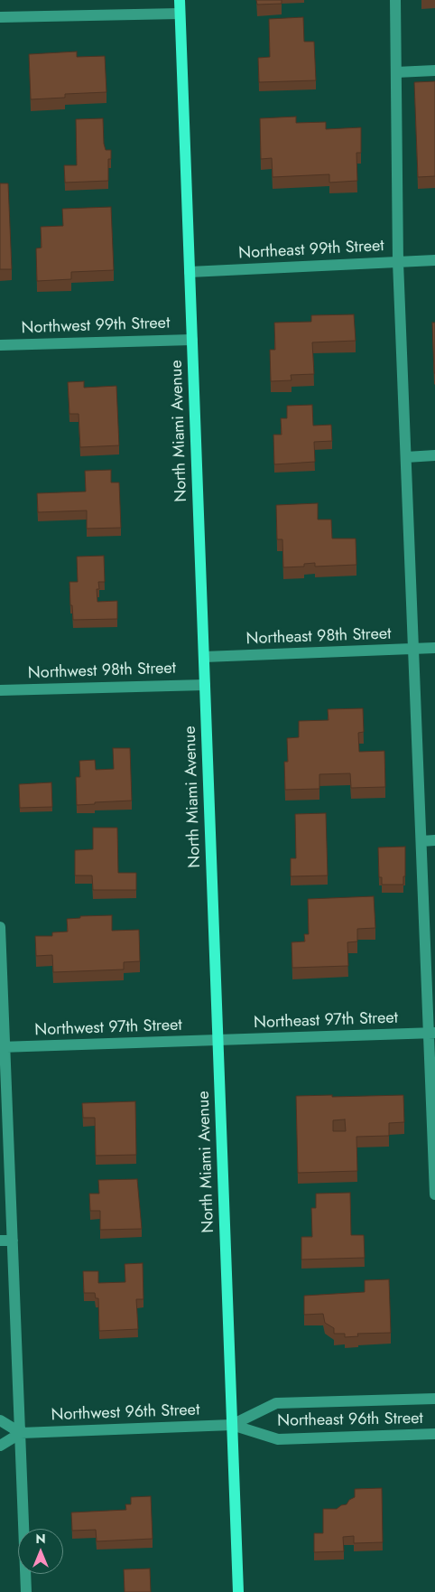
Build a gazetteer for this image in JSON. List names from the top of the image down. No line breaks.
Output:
{"streets":{"main road":["North Miami Avenue"],"street":["Northeast 99th Street","Northwest 99th Street","Northeast 98th Street","Northwest 98th Street","Northeast 97th Street","Northwest 97th Street","Northwest 96th Street","Northeast 96th Street"]},"crossings":[["Northeast 99th Street","North Miami Avenue"],["Northwest 99th Street","North Miami Avenue"],["North Miami Avenue","Northeast 98th Street"],["North Miami Avenue","Northwest 98th Street"],["North Miami Avenue","Northeast 97th Street"],["North Miami Avenue","Northwest 97th Street"],["North Miami Avenue","Northwest 96th Street"],["North Miami Avenue","Northeast 96th Street"],["Northeast 97th Street","Northwest 97th Street"],["Northwest 96th Street","Northeast 96th Street"]],"north":"top"}
